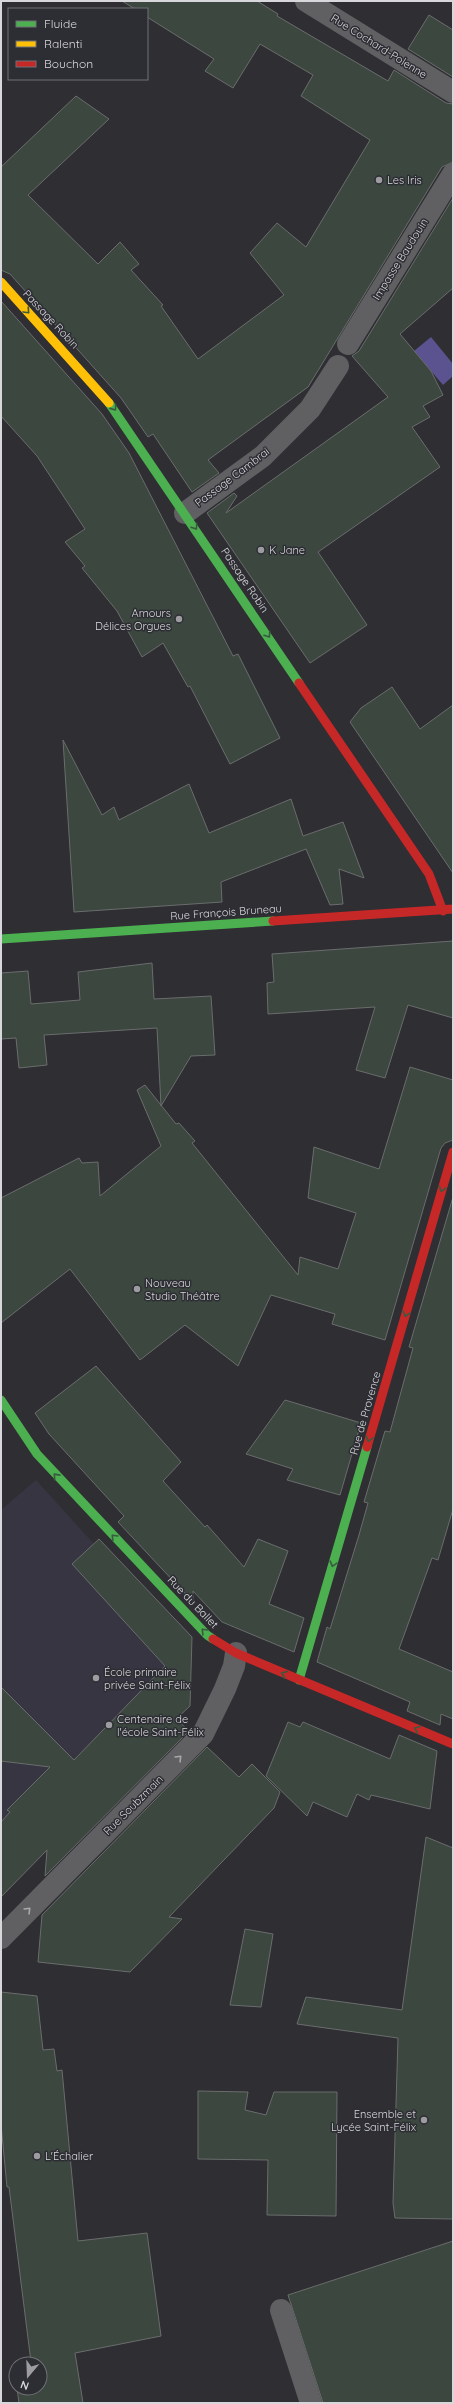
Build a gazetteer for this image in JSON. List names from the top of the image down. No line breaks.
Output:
{"streets":{"street":["Rue Cochard-Polenne","Impasse Baudouin","Passage Robin","Passage Cambrai","Rue François Bruneau","Rue de Provence","Rue du Ballet","Rue Soubzmain"]},"crossings":[["Passage Robin","Passage Cambrai"],["Passage Robin","Rue François Bruneau"],["Rue de Provence","Rue du Ballet"],["Rue du Ballet","Rue Soubzmain"]],"one_way":["Passage Robin","Rue de Provence","Rue du Ballet","Rue Soubzmain"],"places":["Les Iris","K Jane","Amours Délices Orgues","Nouveau Studio Théâtre","École primaire privée Saint-Félix","Centenaire de l'école Saint-Félix","Ensemble et Lycée Saint-Félix","L'Échalier"],"legend":["Fluide","Ralenti","Bouchon"],"north":"bottom"}
